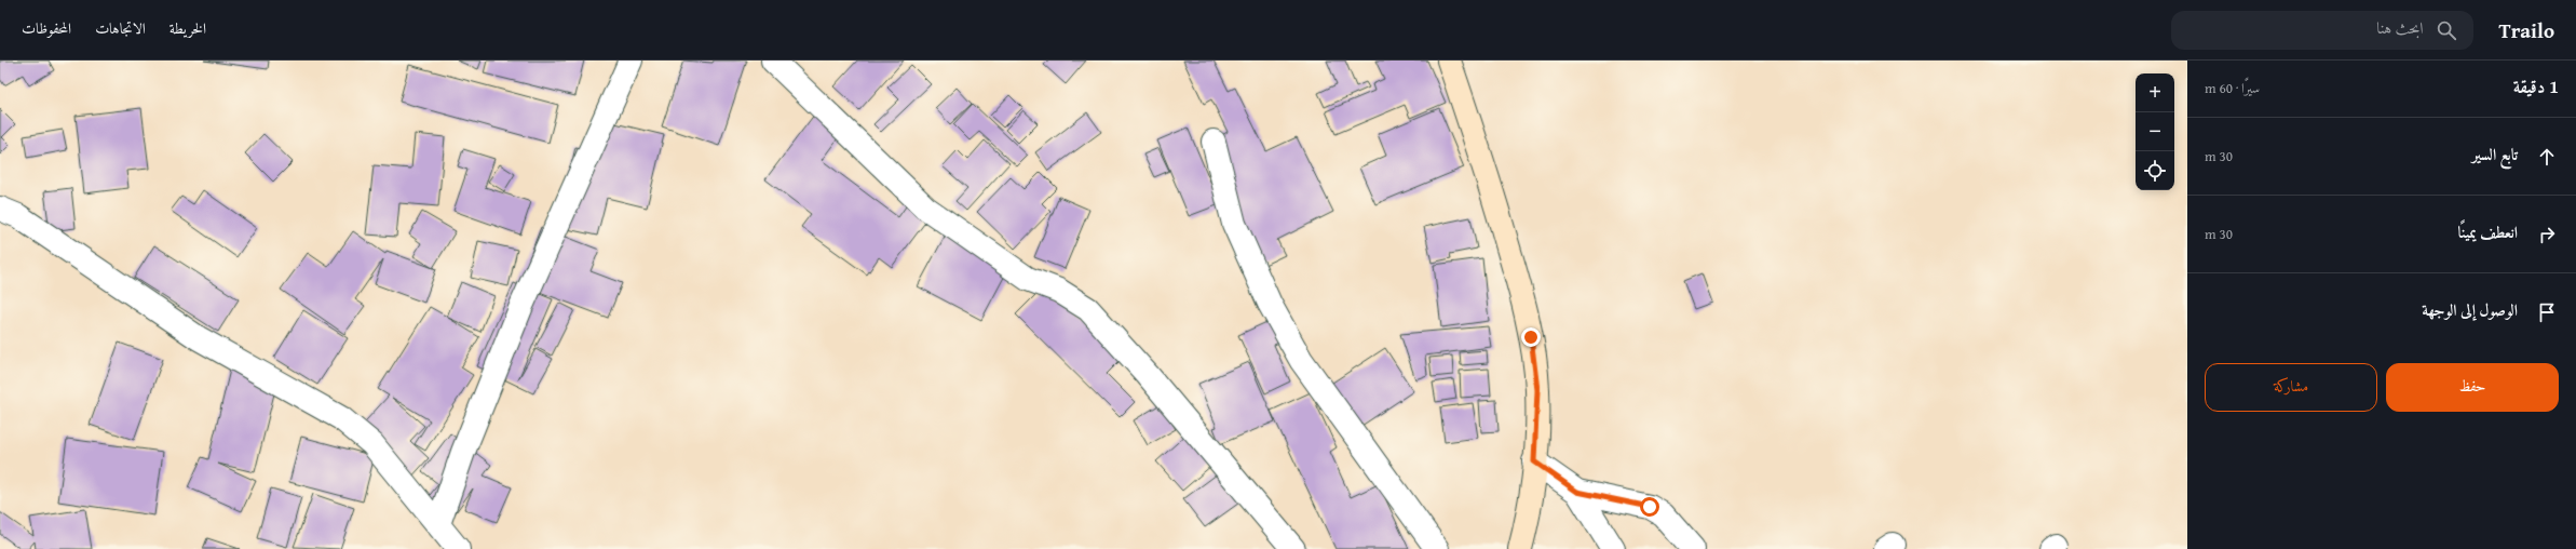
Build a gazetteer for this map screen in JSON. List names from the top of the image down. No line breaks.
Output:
{"page":{"header":"Trailo","search":"ابحث هنا","nav":["الخريطة","الاتجاهات","المحفوظات"],"heading":["1 دقيقة","سيرًا · 60 m"],"map_buttons":["+","−"],"list":[["تابع السير","30 m"],["انعطف يمينًا","30 m"],"الوصول إلى الوجهة"],"buttons":["حفظ","مشاركة"]}}
